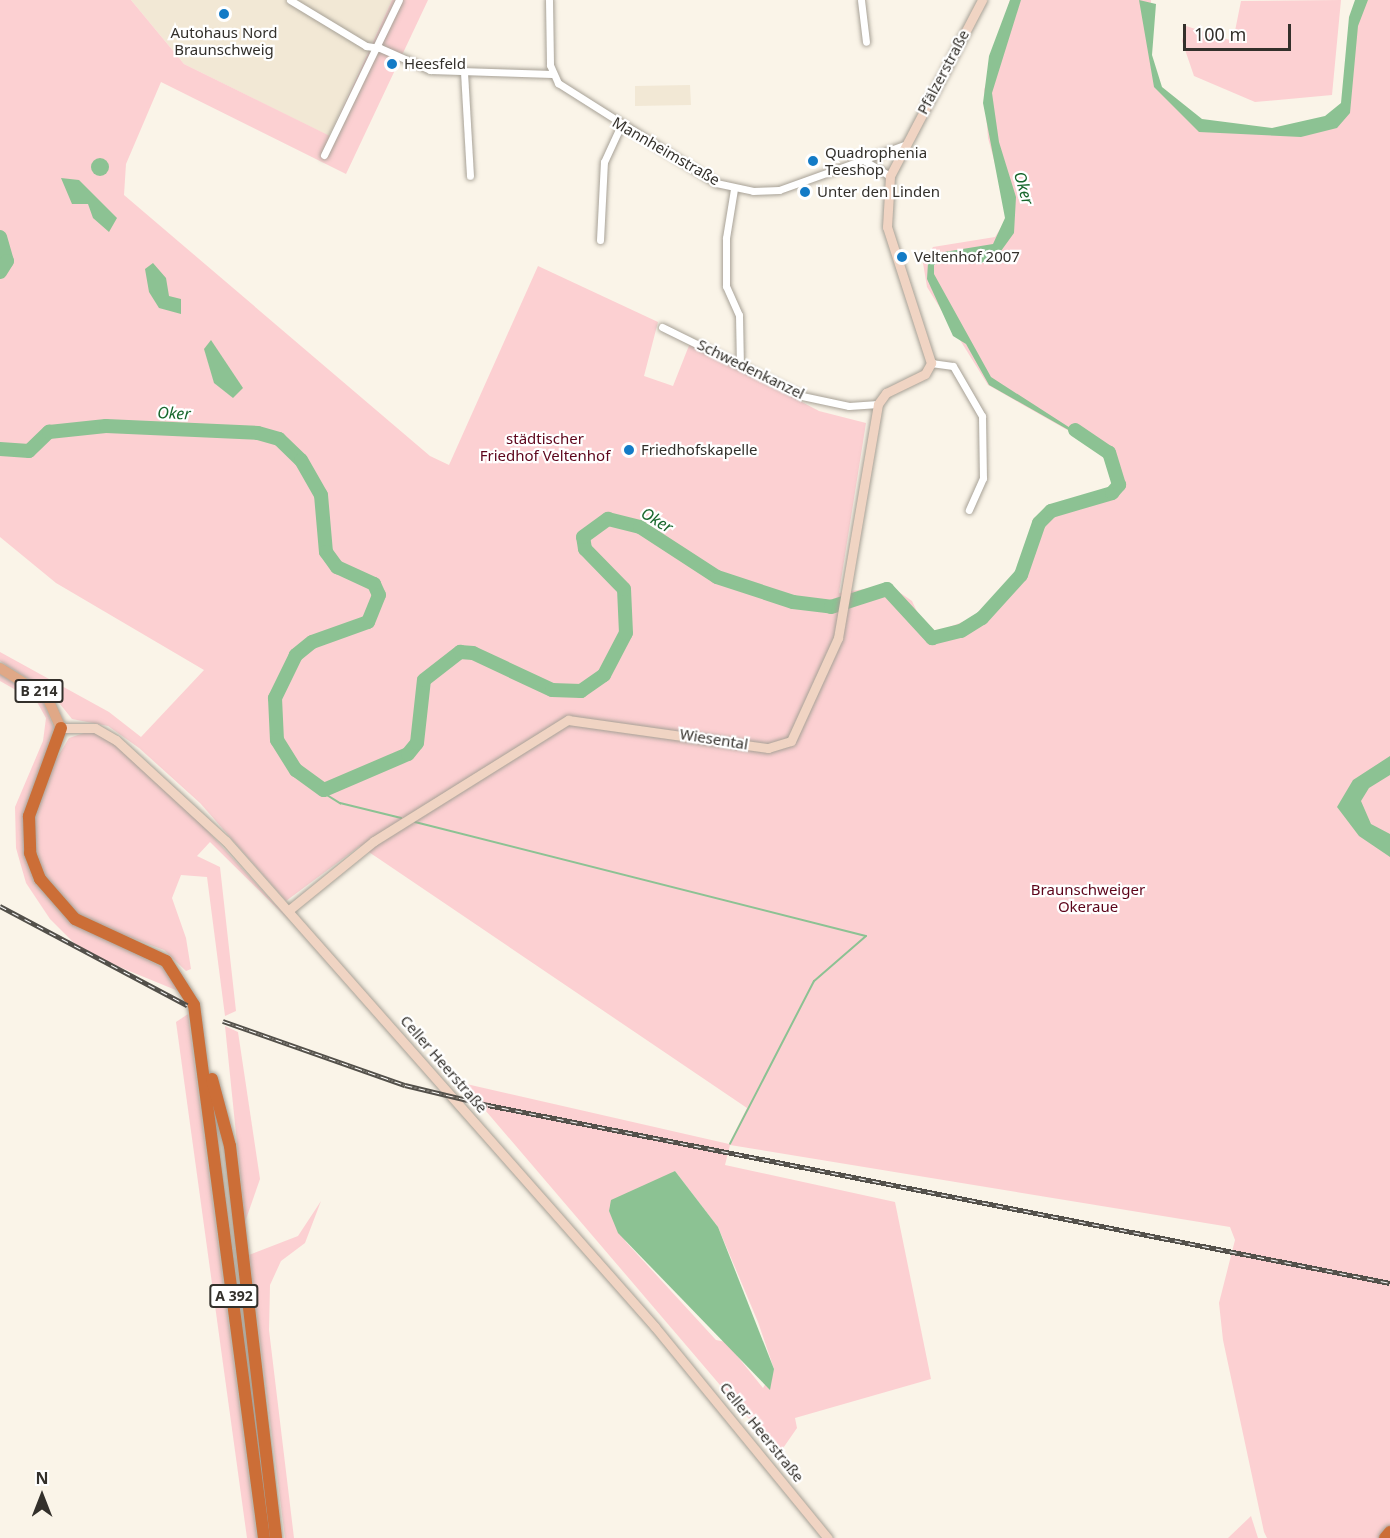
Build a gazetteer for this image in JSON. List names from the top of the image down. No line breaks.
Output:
{"streets":{"highway":["A 392"],"main road":["B 214"],"street":["Pfälzerstraße","Mannheimstraße","Schwedenkanzel","Wiesental","Celler Heerstraße"]},"crossings":[["Pfälzerstraße","Mannheimstraße"],["Schwedenkanzel","Wiesental"],["B 214","Celler Heerstraße"],["Wiesental","Celler Heerstraße"]],"water":["Oker"],"parks":["städtischer Friedhof Veltenhof","Braunschweiger Okeraue"],"places":["Autohaus Nord Braunschweig","Heesfeld","Quadrophenia Teeshop","Unter den Linden","Veltenhof 2007","Friedhofskapelle"],"scale_bar":"100 m","north":"top"}
